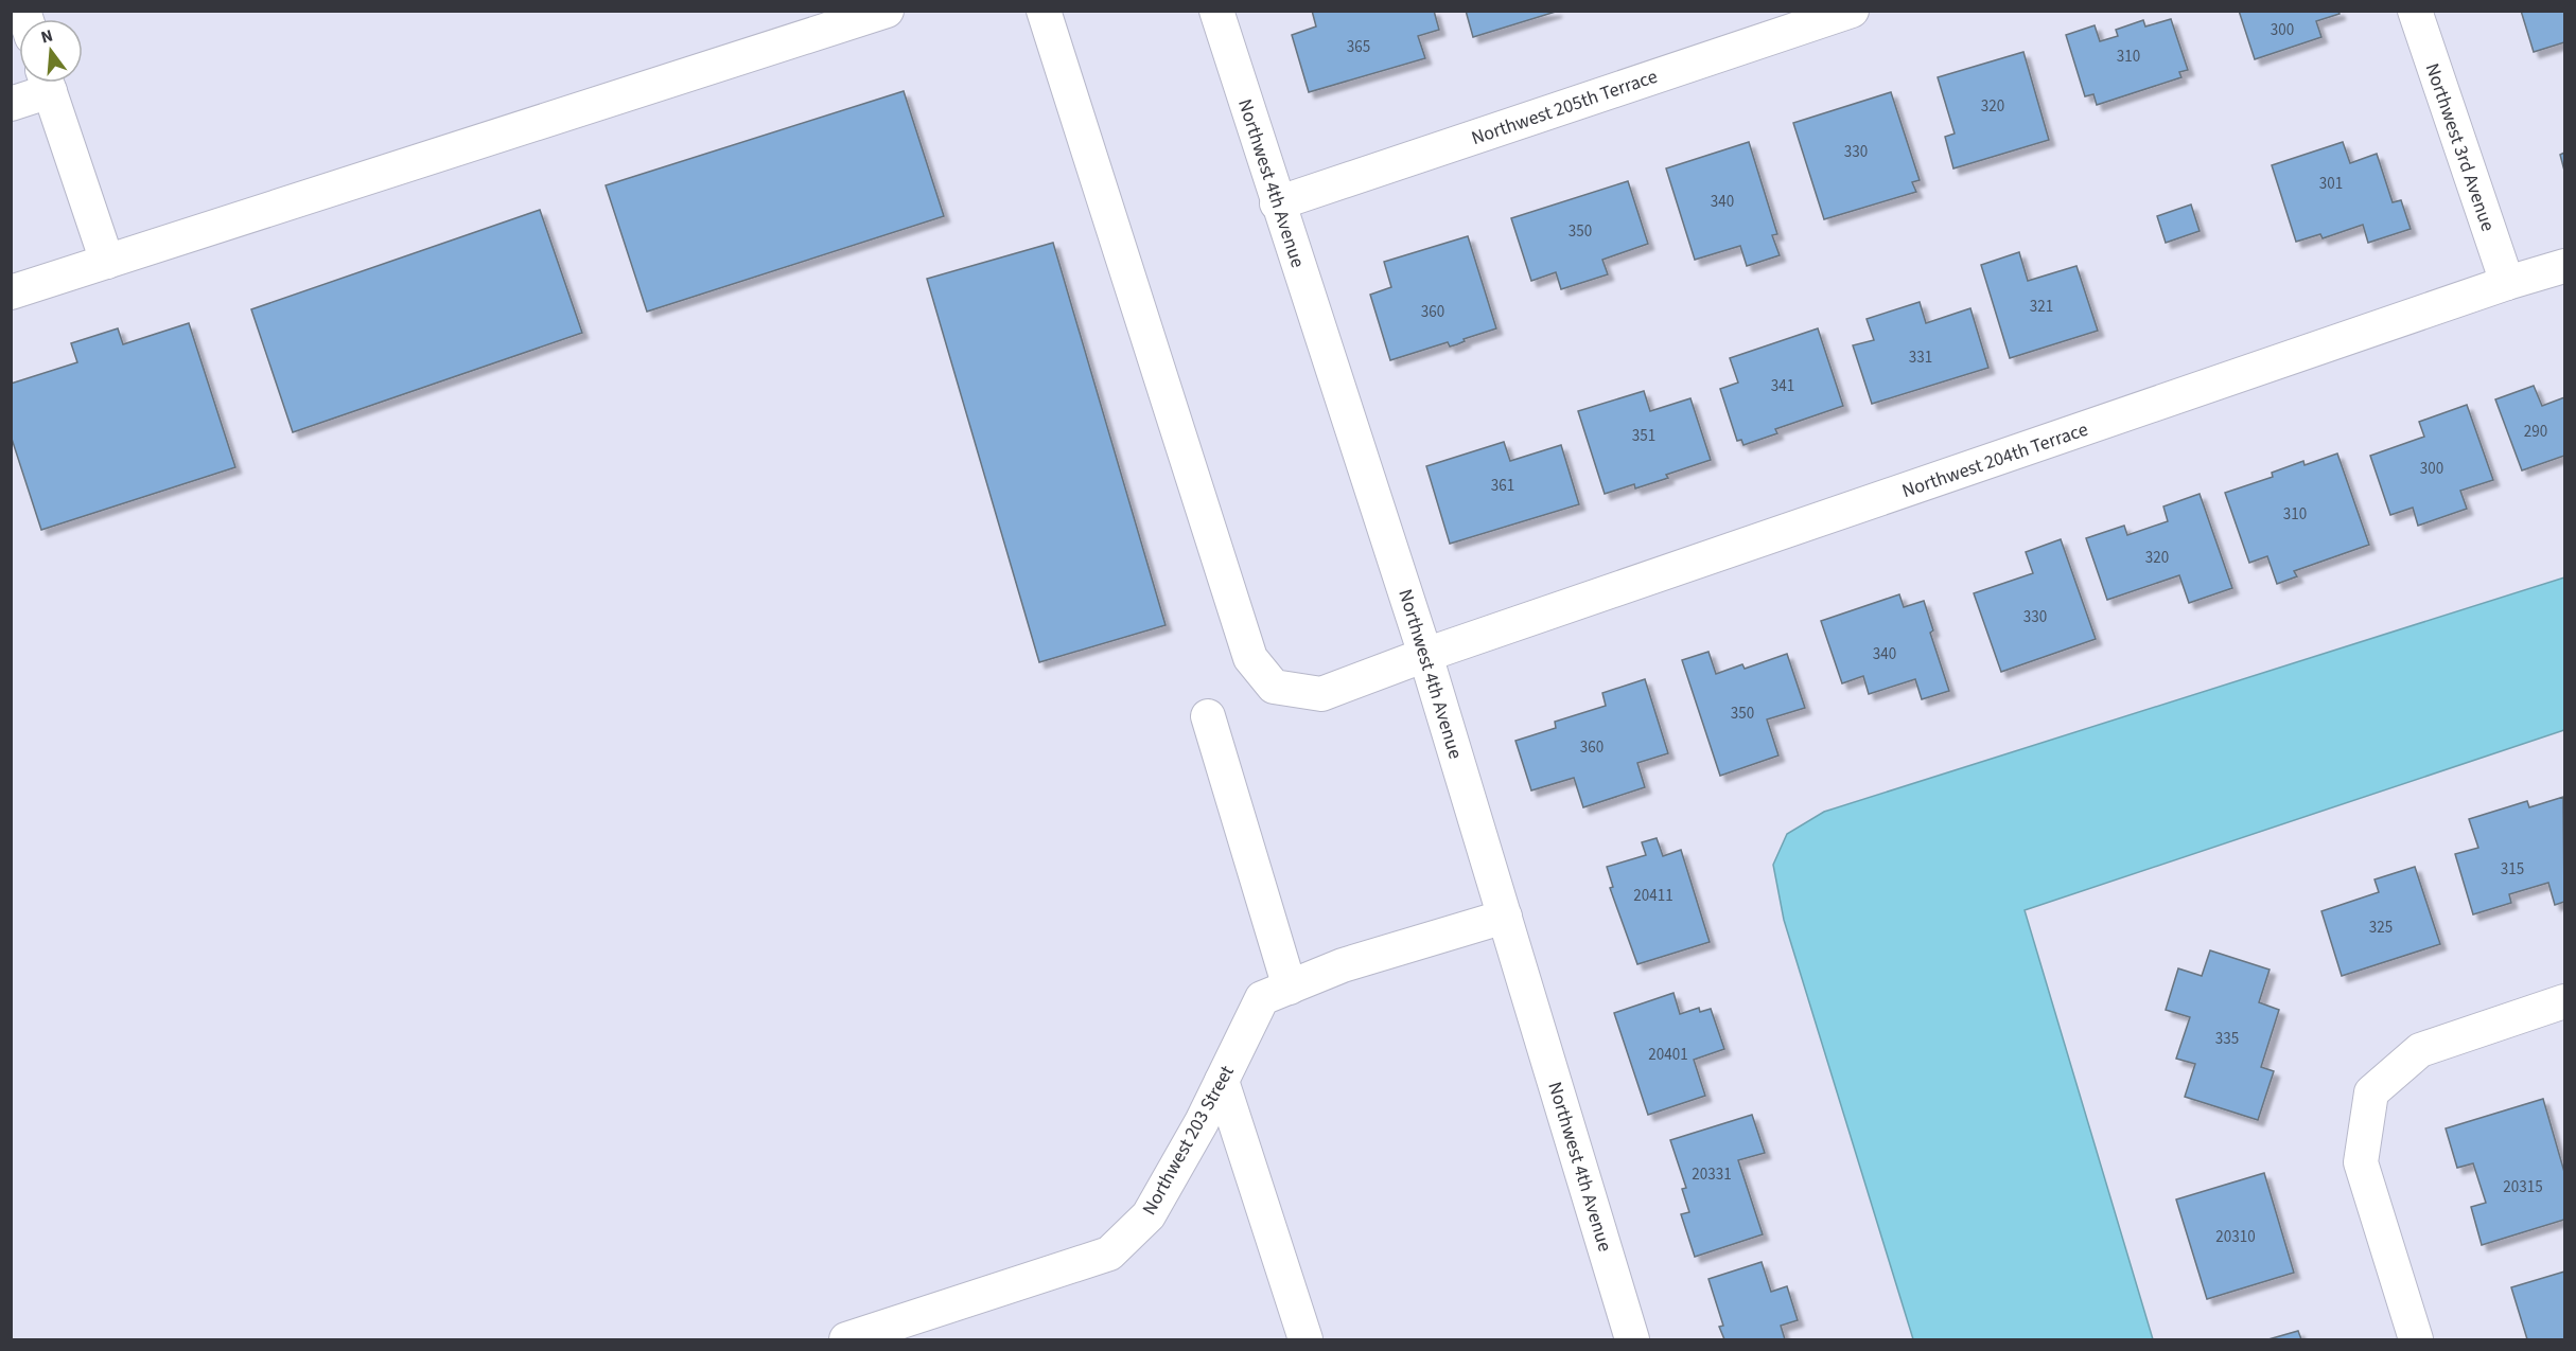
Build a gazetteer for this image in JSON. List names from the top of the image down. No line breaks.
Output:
{"streets":{"street":["Northwest 205th Terrace","Northwest 3rd Avenue","Northwest 4th Avenue","Northwest 204th Terrace","Northwest 203 Street"]},"crossings":[["Northwest 205th Terrace","Northwest 4th Avenue"],["Northwest 3rd Avenue","Northwest 204th Terrace"],["Northwest 4th Avenue","Northwest 204th Terrace"],["Northwest 4th Avenue","Northwest 203 Street"]],"house_numbers":["300","365","310","320","330","301","340","350","321","360","331","341","290","351","300","361","310","320","330","340","350","360","315","20411","325","335","20401","20331","20315","20310"],"north":"top"}
